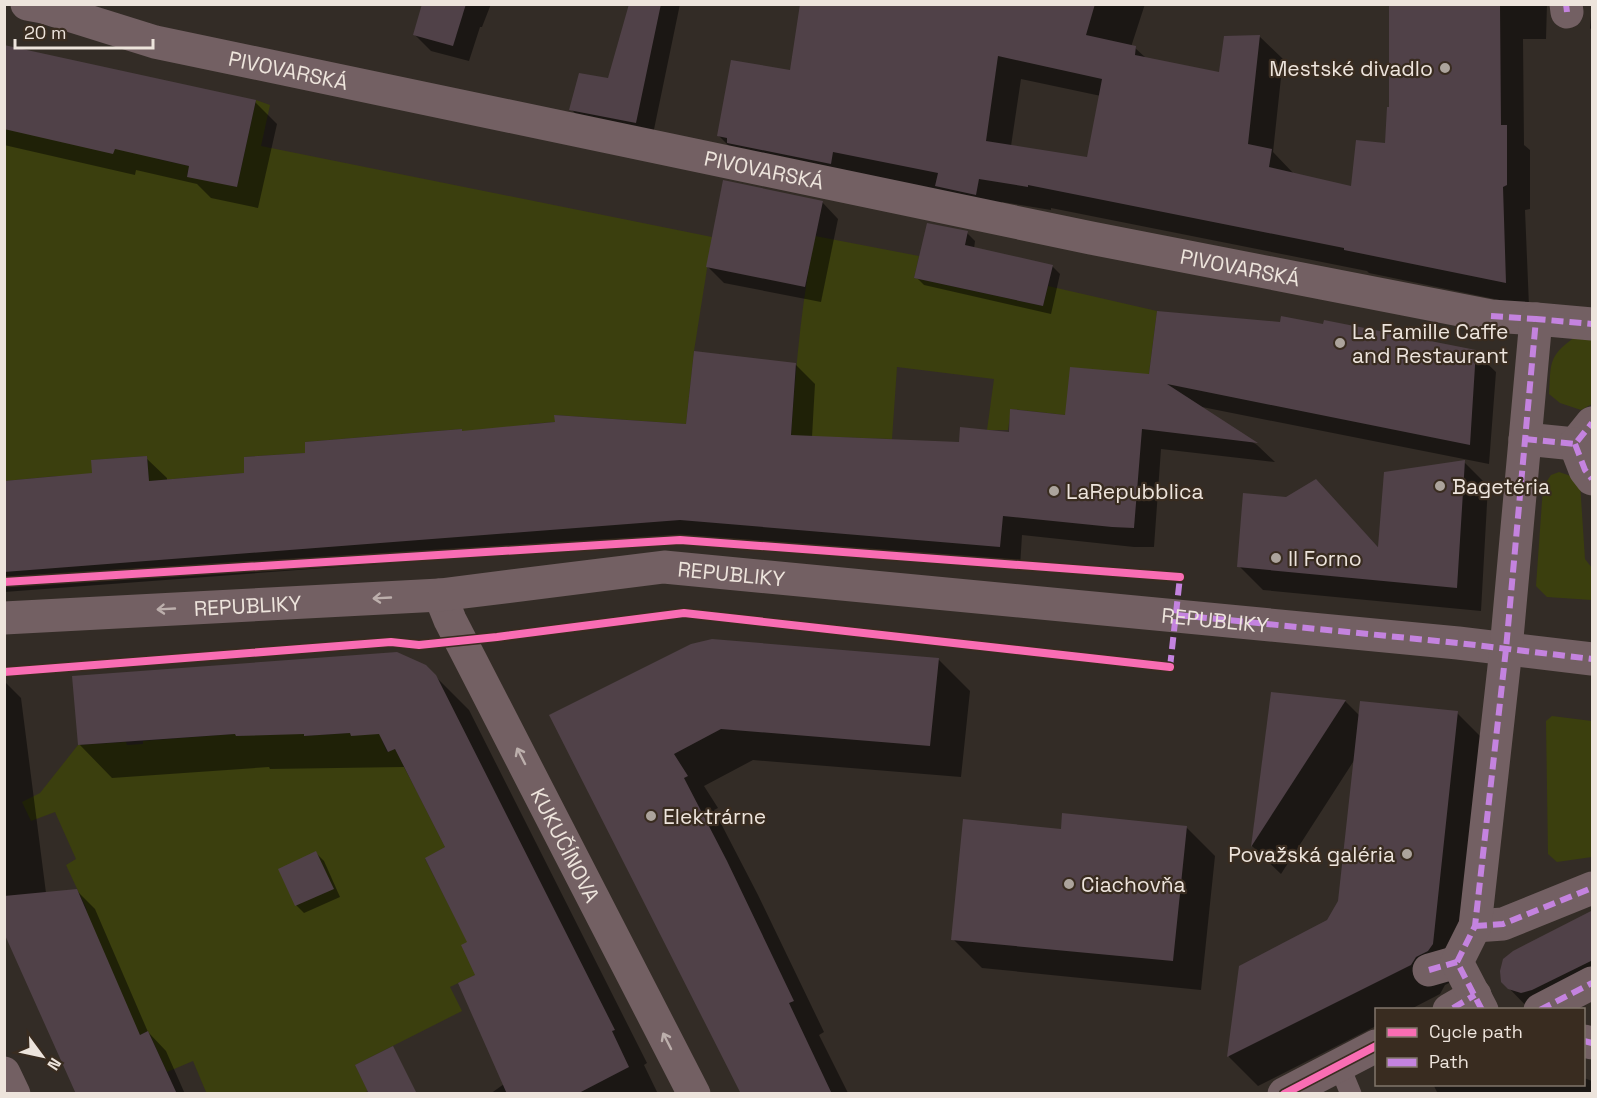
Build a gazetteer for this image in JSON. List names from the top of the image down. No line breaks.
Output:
{"streets":{"street":["PIVOVARSKÁ","REPUBLIKY","KUKUČÍNOVA"]},"crossings":[["REPUBLIKY","KUKUČÍNOVA"]],"one_way":["KUKUČÍNOVA"],"places":["Mestské divadlo","La Famille Caffe and Restaurant","Bagetéria","LaRepubblica","Il Forno","Elektrárne","Považská galéria","Ciachovňa"],"legend":["Cycle path","Path"],"scale_bar":"20 m","north":"bottom right"}
